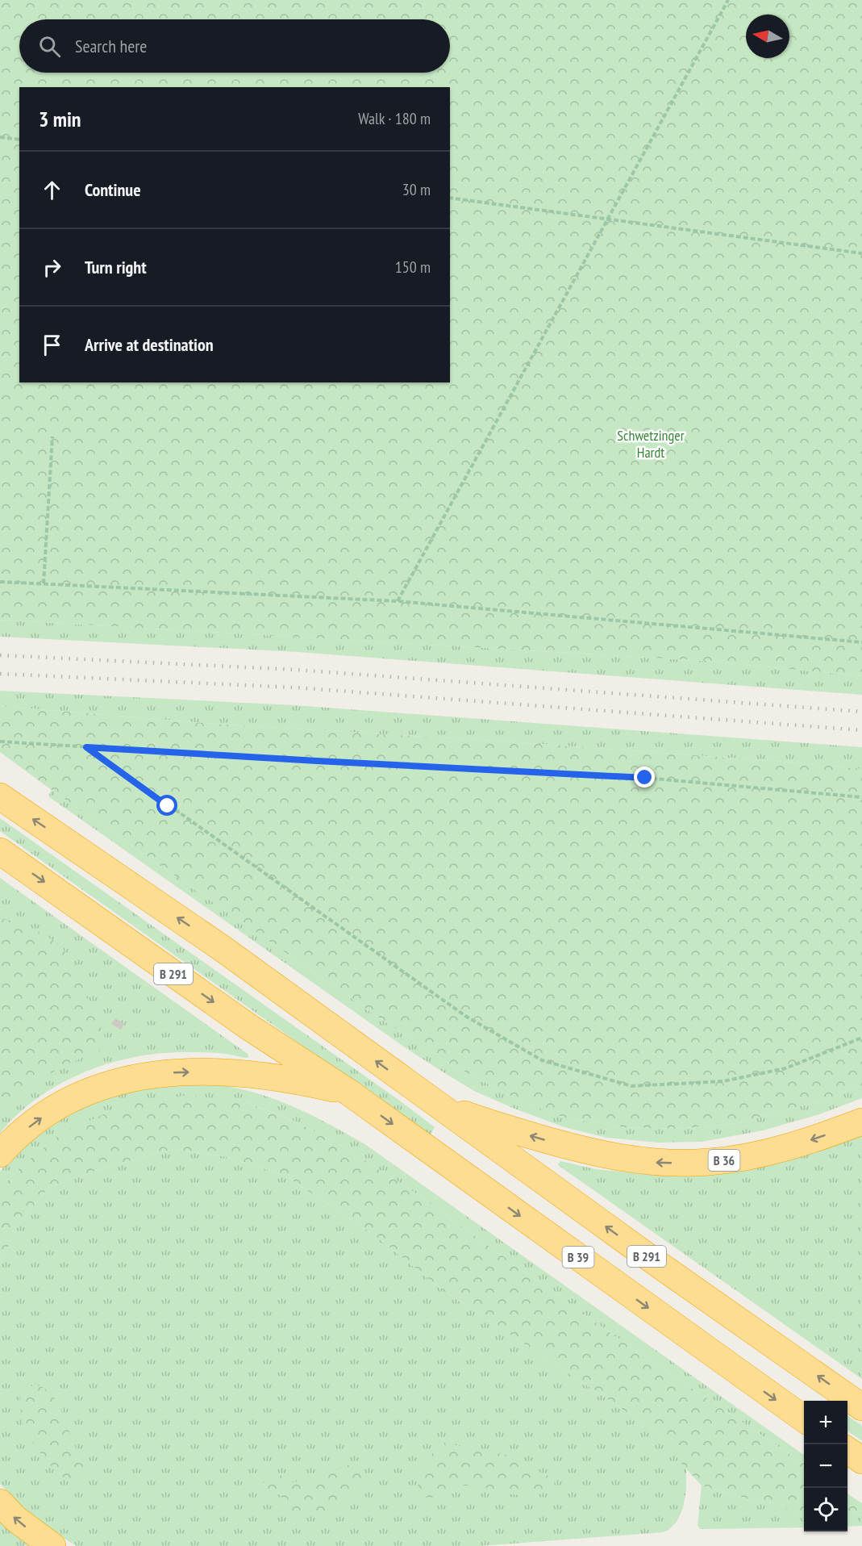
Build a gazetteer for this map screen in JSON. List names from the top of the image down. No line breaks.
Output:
{"streets":{"highway":["B 291","B 36","B 39"]},"crossings":[["B 291","B 36"],["B 291","B 39"]],"parks":["Schwetzinger Hardt"],"north":"left","page":{"search":"Search here","heading":["3 min","Walk · 180 m"],"list":[["Continue","30 m"],["Turn right","150 m"],"Arrive at destination"],"map_buttons":["+","−"]}}
